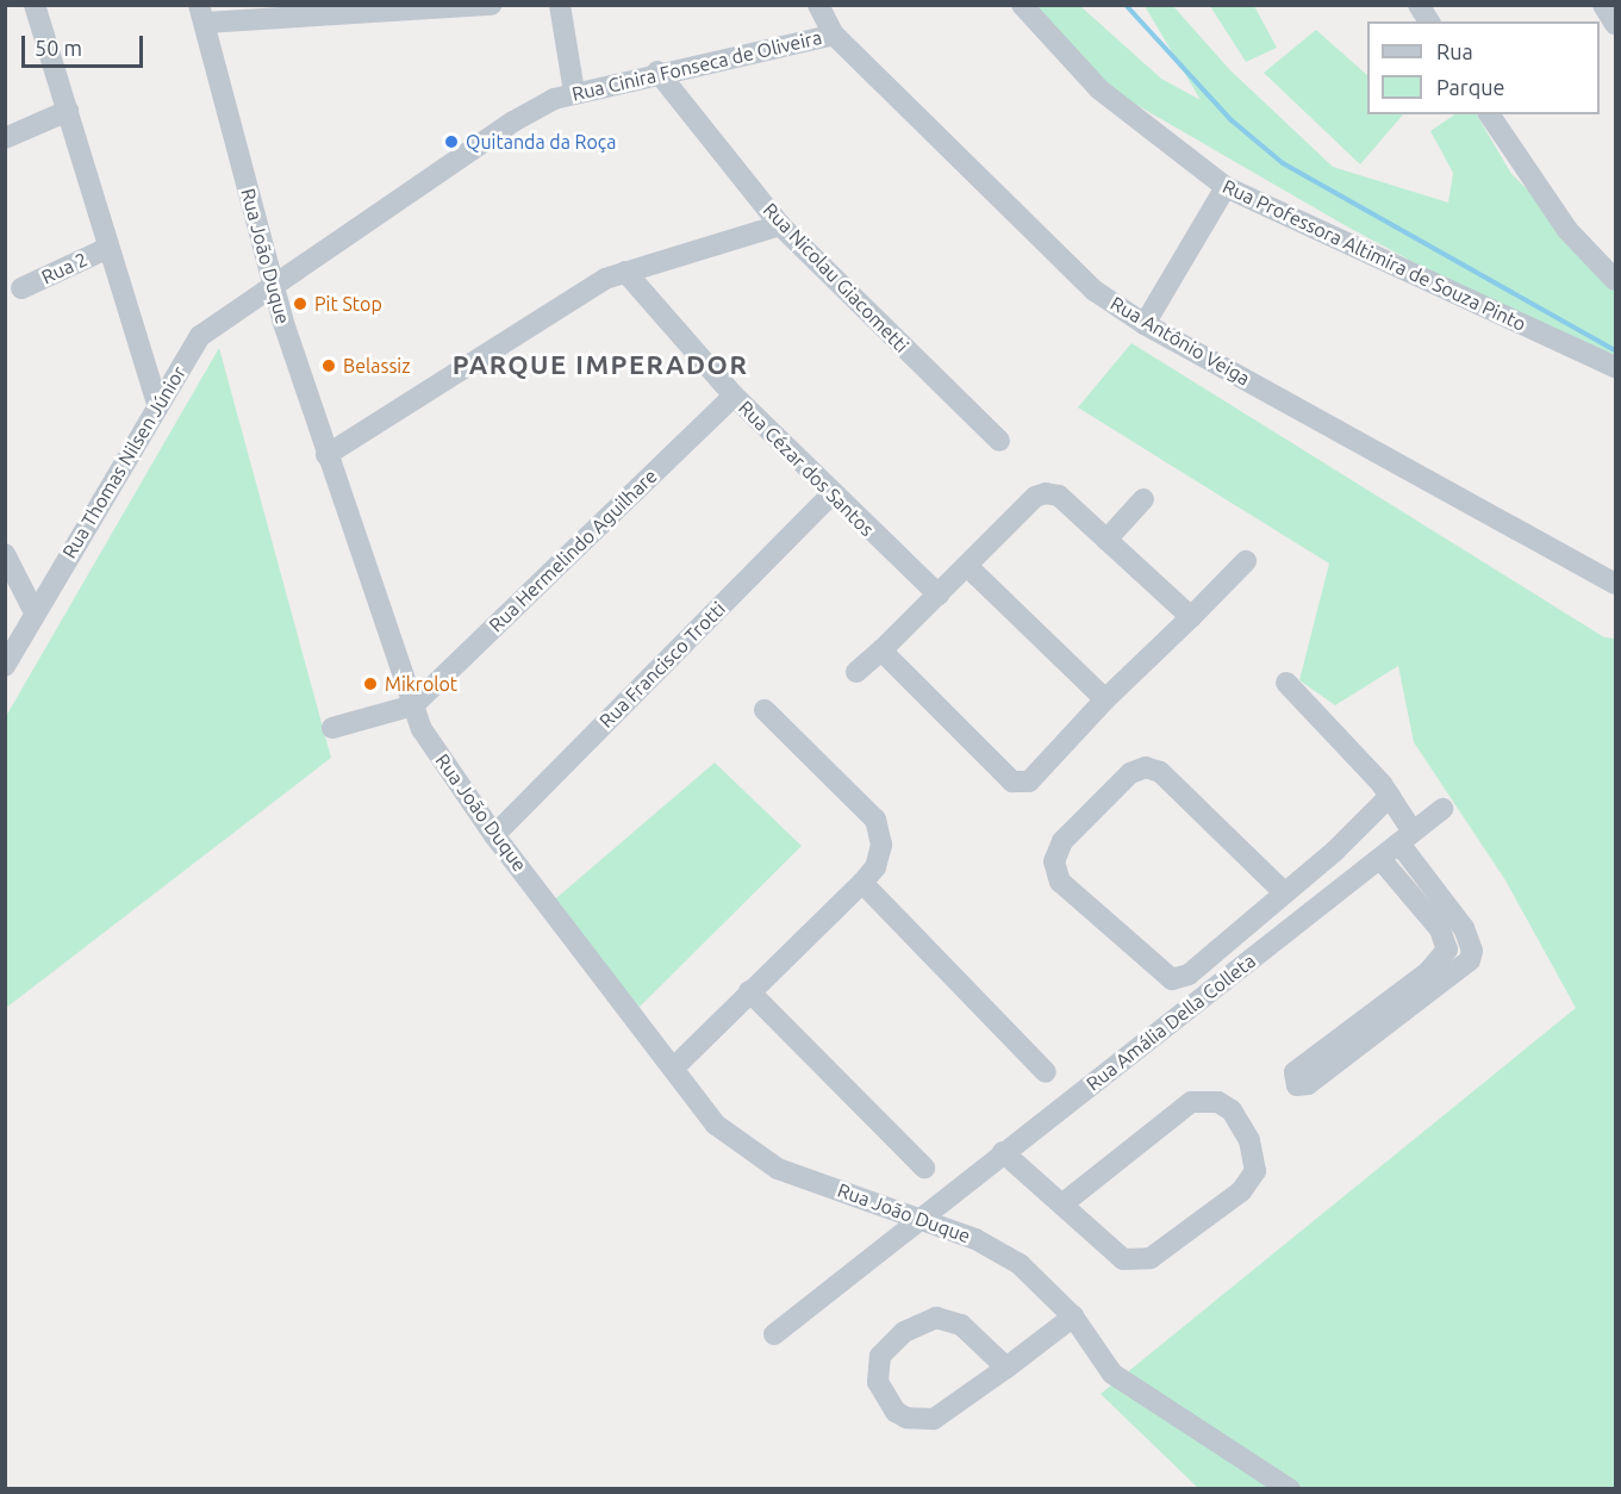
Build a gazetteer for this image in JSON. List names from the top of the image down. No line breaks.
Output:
{"streets":{"street":["Rua Cinira Fonseca de Oliveira","Rua Professora Altimira de Souza Pinto","Rua João Duque","Rua 2","Rua Nicolau Giacometti","Rua Antônio Veiga","Rua Thomas Nilsen Júnior","Rua Cézar dos Santos","Rua Hermelindo Aguilhare","Rua Francisco Trotti","Rua Amália Della Colleta"]},"crossings":[["Rua Cinira Fonseca de Oliveira","Rua João Duque"],["Rua Cinira Fonseca de Oliveira","Rua Nicolau Giacometti"],["Rua Cinira Fonseca de Oliveira","Rua Antônio Veiga"],["Rua Cinira Fonseca de Oliveira","Rua Thomas Nilsen Júnior"],["Rua João Duque","Rua Thomas Nilsen Júnior"],["Rua João Duque","Rua Hermelindo Aguilhare"],["Rua João Duque","Rua Francisco Trotti"],["Rua João Duque","Rua Amália Della Colleta"],["Rua Cézar dos Santos","Rua Hermelindo Aguilhare"],["Rua Cézar dos Santos","Rua Francisco Trotti"]],"districts":["PARQUE IMPERADOR"],"places":["Quitanda da Roça","Pit Stop","Belassiz","Mikrolot"],"legend":["Rua","Parque"],"scale_bar":"50 m"}
